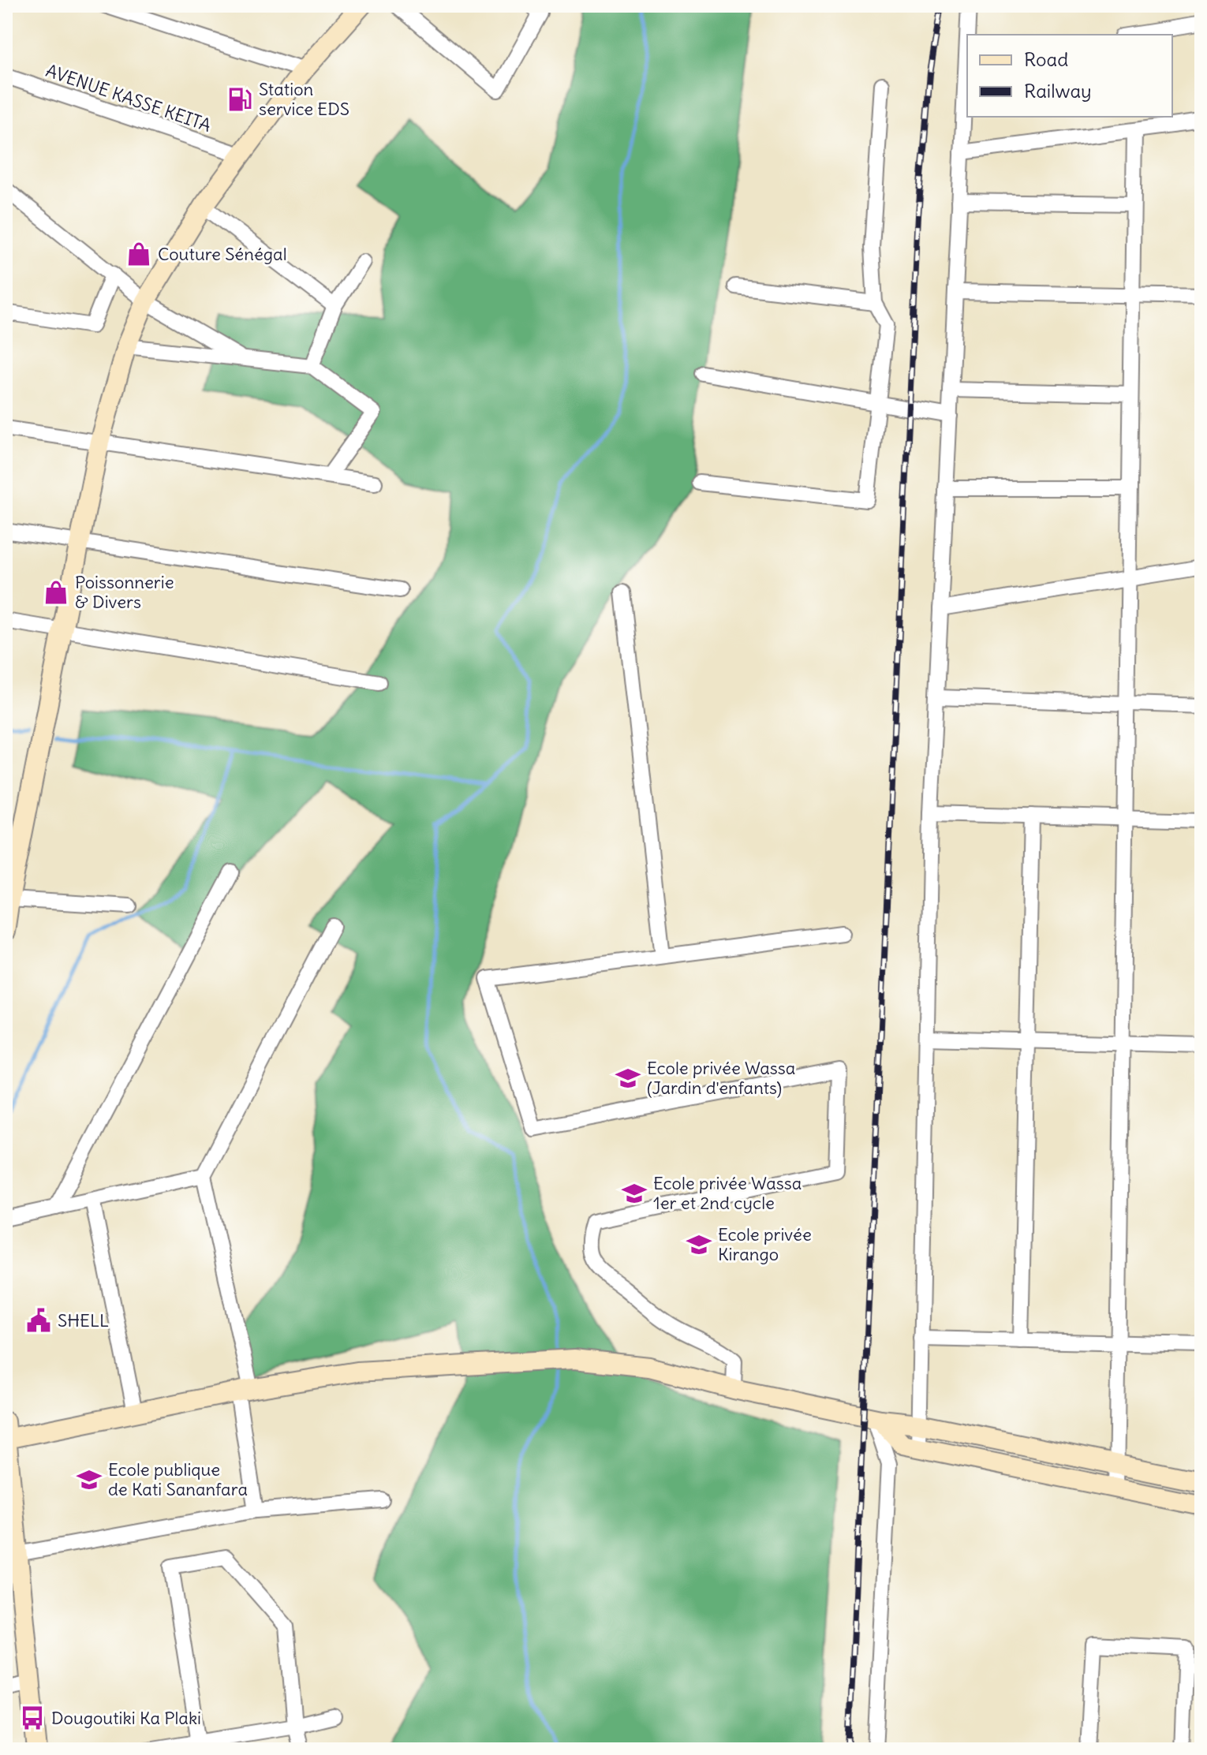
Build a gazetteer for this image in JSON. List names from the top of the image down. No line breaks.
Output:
{"streets":{"street":["AVENUE KASSE KEITA"]},"places":{"fuel station":["Station service EDS"],"shop":["Couture Sénégal","Poissonnerie & Divers"],"school or university":["Ecole privée Wassa (Jardin d'enfants)","Ecole privée Wassa 1er et 2nd cycle","Ecole privée Kirango","Ecole publique de Kati Sananfara"],"public building":["SHELL"],"bus stop":["Dougoutiki Ka Plaki"]},"legend":["Road","Railway"]}
